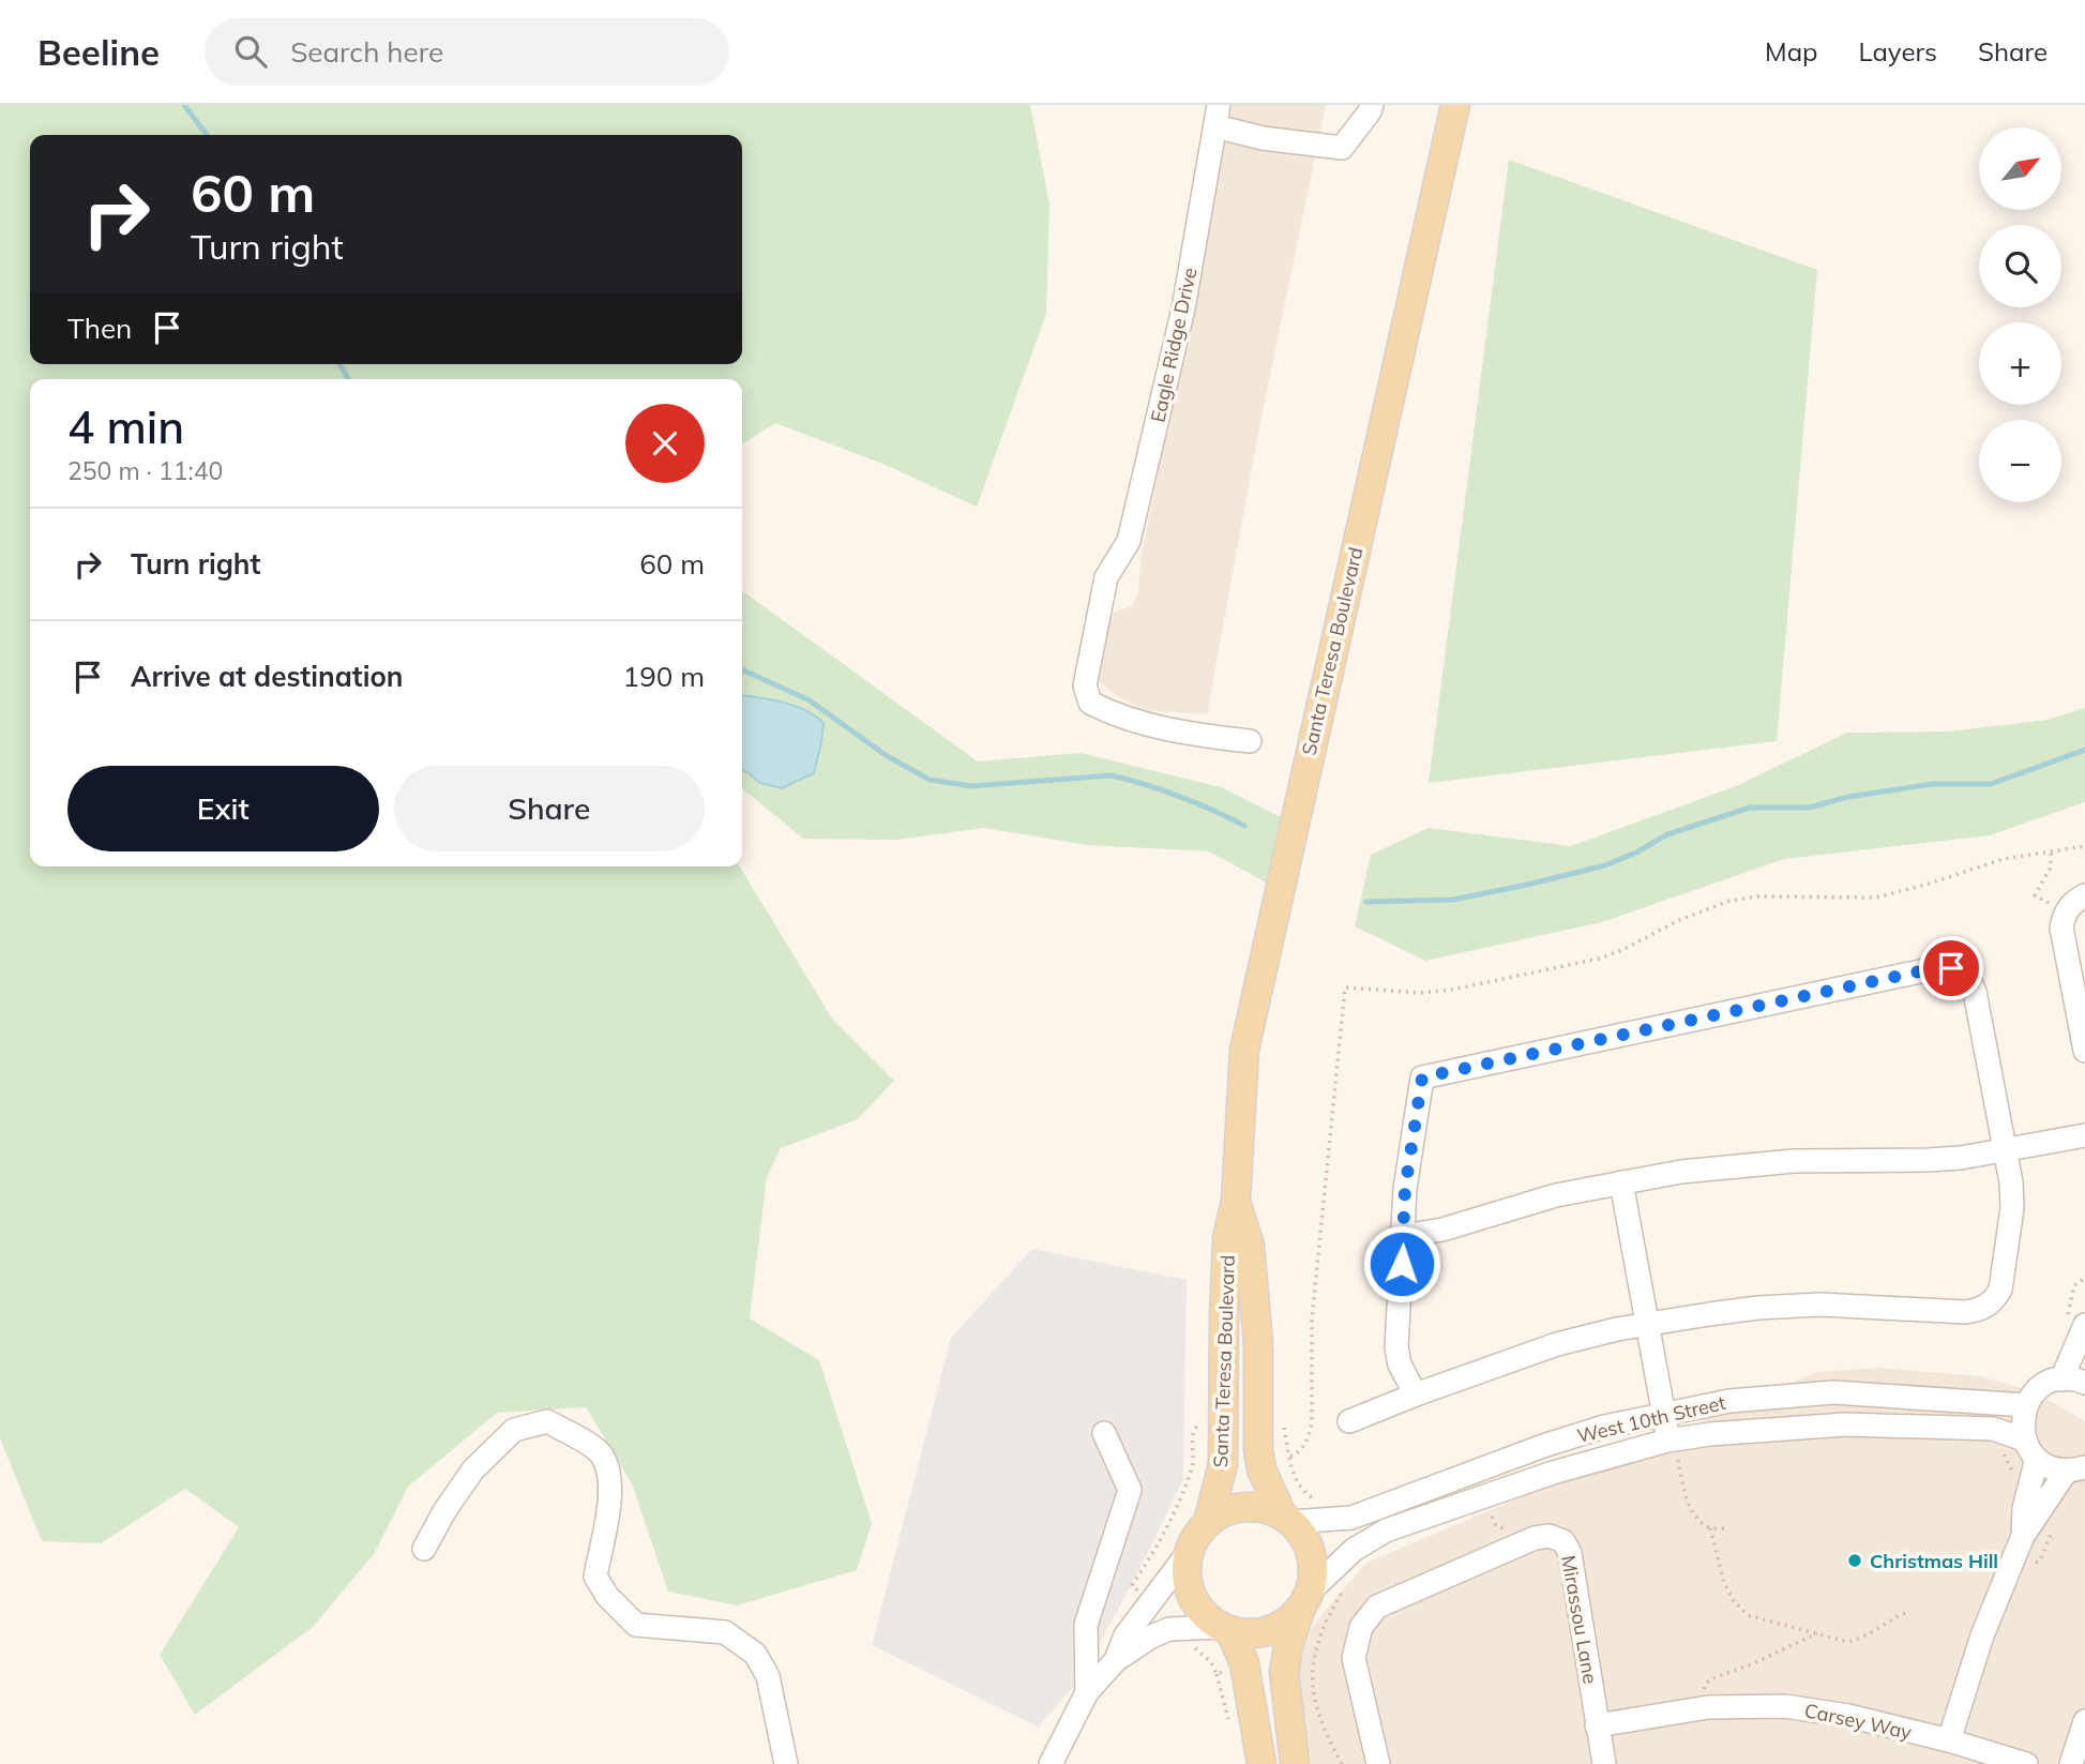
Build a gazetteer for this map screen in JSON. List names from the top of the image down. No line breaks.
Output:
{"streets":{"main road":["Santa Teresa Boulevard"],"street":["Eagle Ridge Drive","West 10th Street","Mirassou Lane","Carsey Way"]},"crossings":[["Santa Teresa Boulevard","West 10th Street"],["Mirassou Lane","Carsey Way"]],"places":["Christmas Hill"],"north":"top right","page":{"header":"Beeline","search":"Search here","nav":["Map","Layers","Share"],"map_buttons":["+","−"],"turn":["60 m","Turn right"],"then":"Then","heading":["4 min","250 m · 11:40"],"list":[{"name":"Turn right","value":"60 m"},{"name":"Arrive at destination","value":"190 m"}],"buttons":["Exit","Share"]}}
